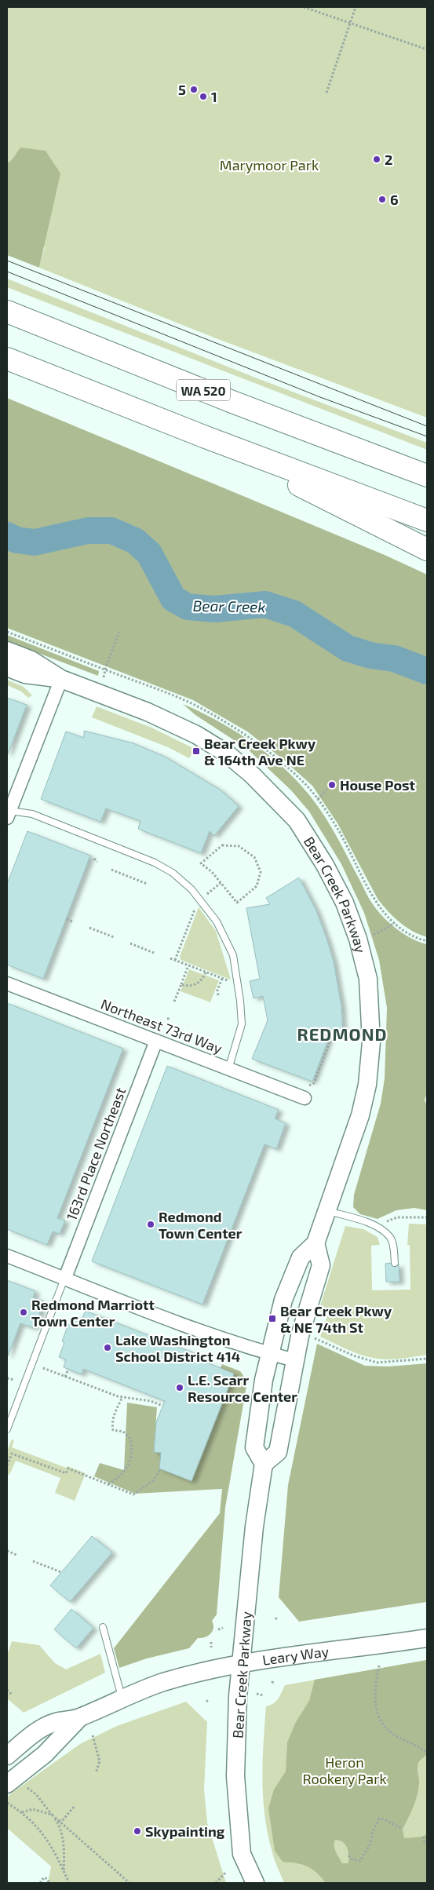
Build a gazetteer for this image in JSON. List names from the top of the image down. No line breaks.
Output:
{"streets":{"highway":["WA 520"],"main road":["Bear Creek Parkway","Leary Way"],"street":["Northeast 73rd Way","163rd Place Northeast"]},"crossings":[["Bear Creek Parkway","Leary Way"],["Northeast 73rd Way","163rd Place Northeast"]],"districts":["REDMOND"],"water":["Bear Creek"],"parks":["Marymoor Park","Heron Rookery Park"],"places":{"other":["5","1","2","6","House Post","Redmond Town Center","Redmond Marriott Town Center","Lake Washington School District 414","L.E. Scarr Resource Center","Skypainting"],"transit":["Bear Creek Pkwy & 164th Ave NE","Bear Creek Pkwy & NE 74th St"]}}
